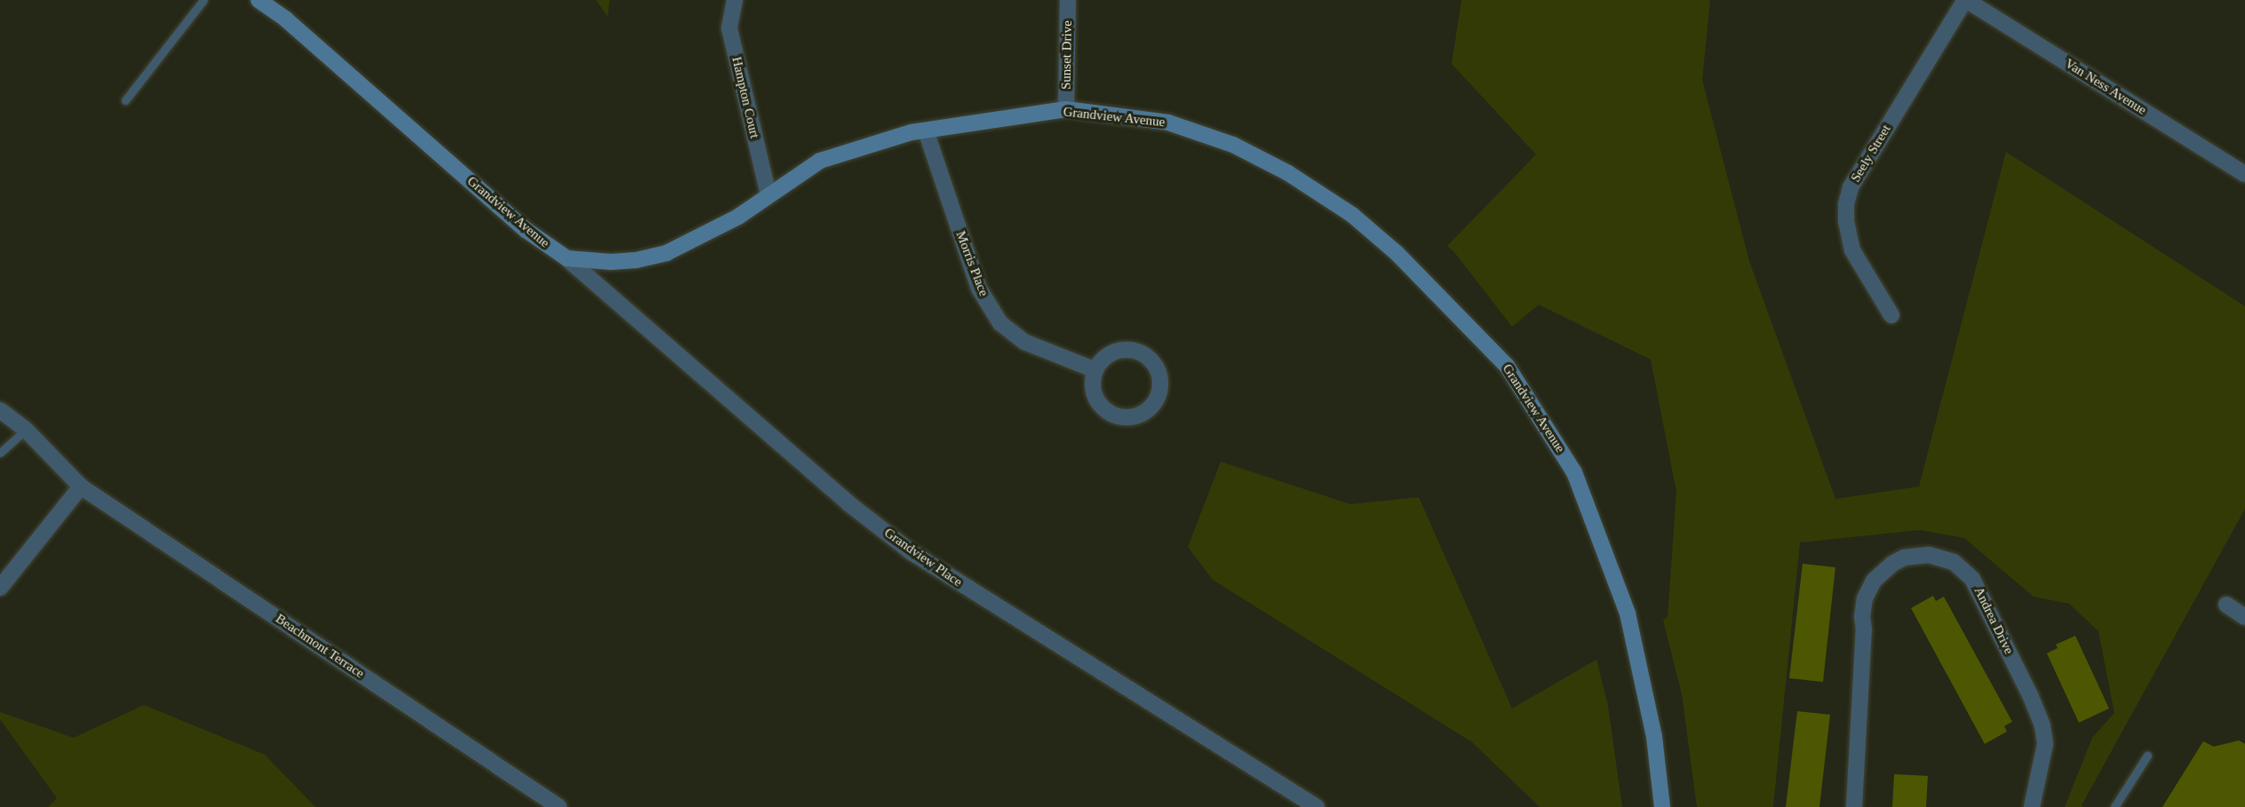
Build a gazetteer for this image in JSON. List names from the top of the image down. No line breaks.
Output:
{"streets":{"main road":["Grandview Avenue"],"street":["Sunset Drive","Van Ness Avenue","Hampton Court","Seely Street","Morris Place","Grandview Place","Andrea Drive","Beachmont Terrace"]},"crossings":[["Sunset Drive","Grandview Avenue"],["Van Ness Avenue","Seely Street"],["Hampton Court","Grandview Avenue"],["Grandview Avenue","Morris Place"],["Grandview Avenue","Grandview Place"]]}
